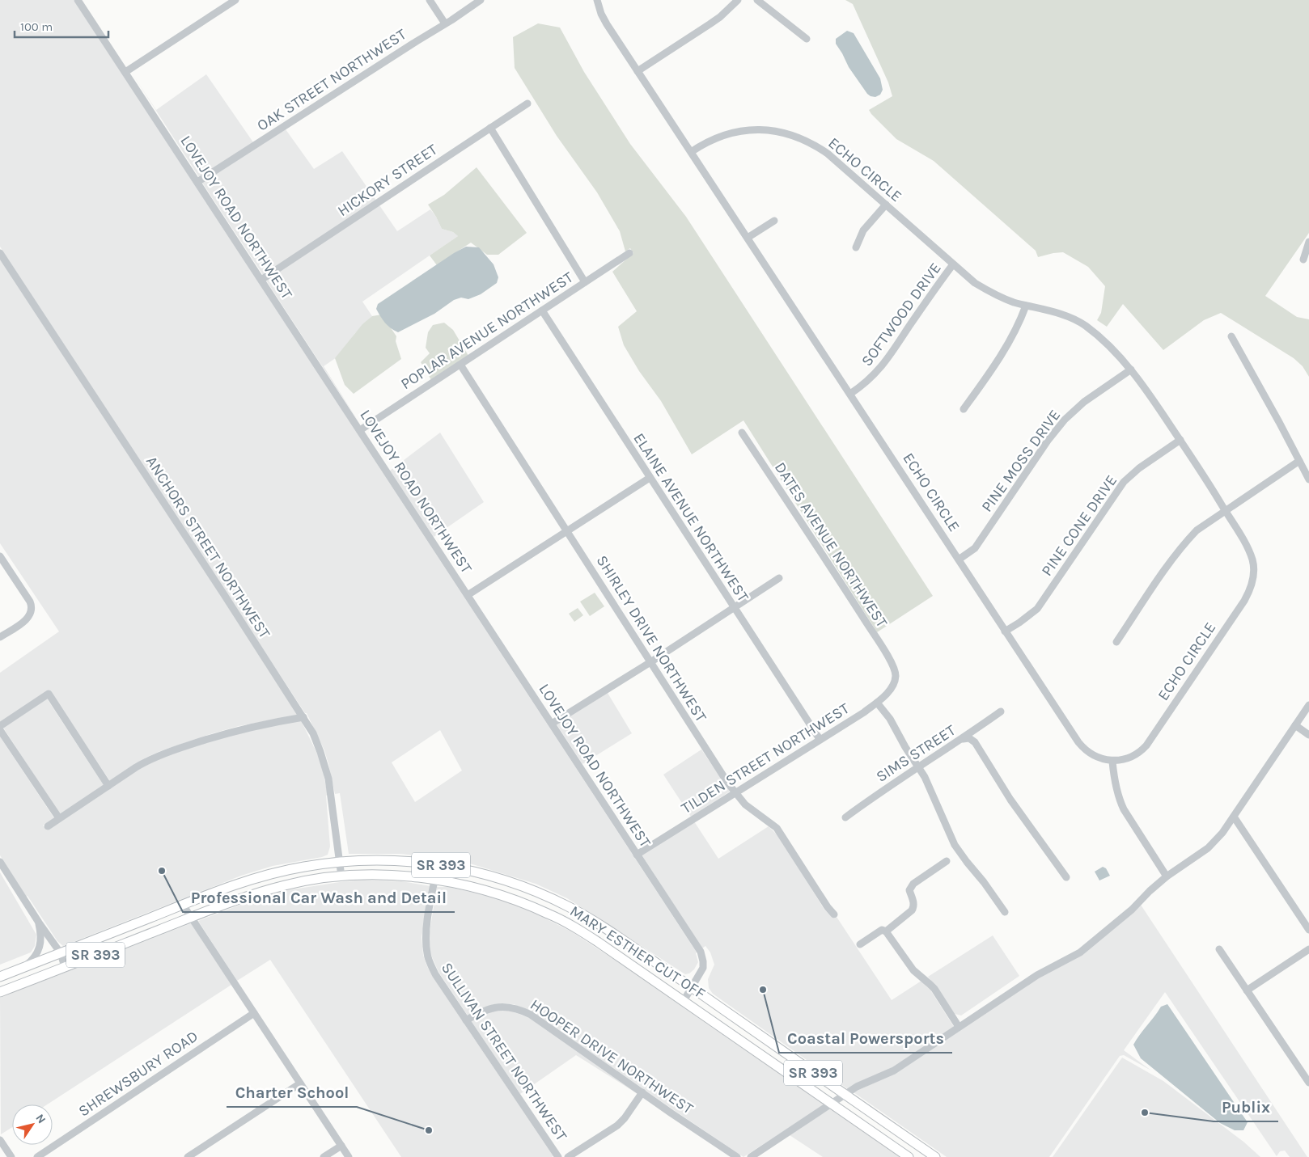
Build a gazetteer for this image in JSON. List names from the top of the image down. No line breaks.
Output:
{"streets":{"main road":["SR 393","MARY ESTHER CUT OFF"],"street":["OAK STREET NORTHWEST","ECHO CIRCLE","HICKORY STREET","LOVEJOY ROAD NORTHWEST","SOFTWOOD DRIVE","POPLAR AVENUE NORTHWEST","PINE MOSS DRIVE","ELAINE AVENUE NORTHWEST","PINE CONE DRIVE","DATES AVENUE NORTHWEST","ANCHORS STREET NORTHWEST","SHIRLEY DRIVE NORTHWEST","SIMS STREET","TILDEN STREET NORTHWEST","SULLIVAN STREET NORTHWEST","HOOPER DRIVE NORTHWEST","SHREWSBURY ROAD"]},"crossings":[["OAK STREET NORTHWEST","LOVEJOY ROAD NORTHWEST"],["ECHO CIRCLE","SOFTWOOD DRIVE"],["ECHO CIRCLE","PINE MOSS DRIVE"],["ECHO CIRCLE","PINE CONE DRIVE"],["HICKORY STREET","LOVEJOY ROAD NORTHWEST"],["LOVEJOY ROAD NORTHWEST","POPLAR AVENUE NORTHWEST"],["LOVEJOY ROAD NORTHWEST","TILDEN STREET NORTHWEST"],["LOVEJOY ROAD NORTHWEST","MARY ESTHER CUT OFF"],["POPLAR AVENUE NORTHWEST","ELAINE AVENUE NORTHWEST"],["POPLAR AVENUE NORTHWEST","SHIRLEY DRIVE NORTHWEST"],["ELAINE AVENUE NORTHWEST","TILDEN STREET NORTHWEST"],["DATES AVENUE NORTHWEST","TILDEN STREET NORTHWEST"],["ANCHORS STREET NORTHWEST","MARY ESTHER CUT OFF"],["SHIRLEY DRIVE NORTHWEST","TILDEN STREET NORTHWEST"],["SR 393","MARY ESTHER CUT OFF"],["MARY ESTHER CUT OFF","SULLIVAN STREET NORTHWEST"],["SULLIVAN STREET NORTHWEST","HOOPER DRIVE NORTHWEST"]],"places":["Professional Car Wash and Detail","Coastal Powersports","Publix","Charter School"],"scale_bar":"100 m","north":"top right"}
